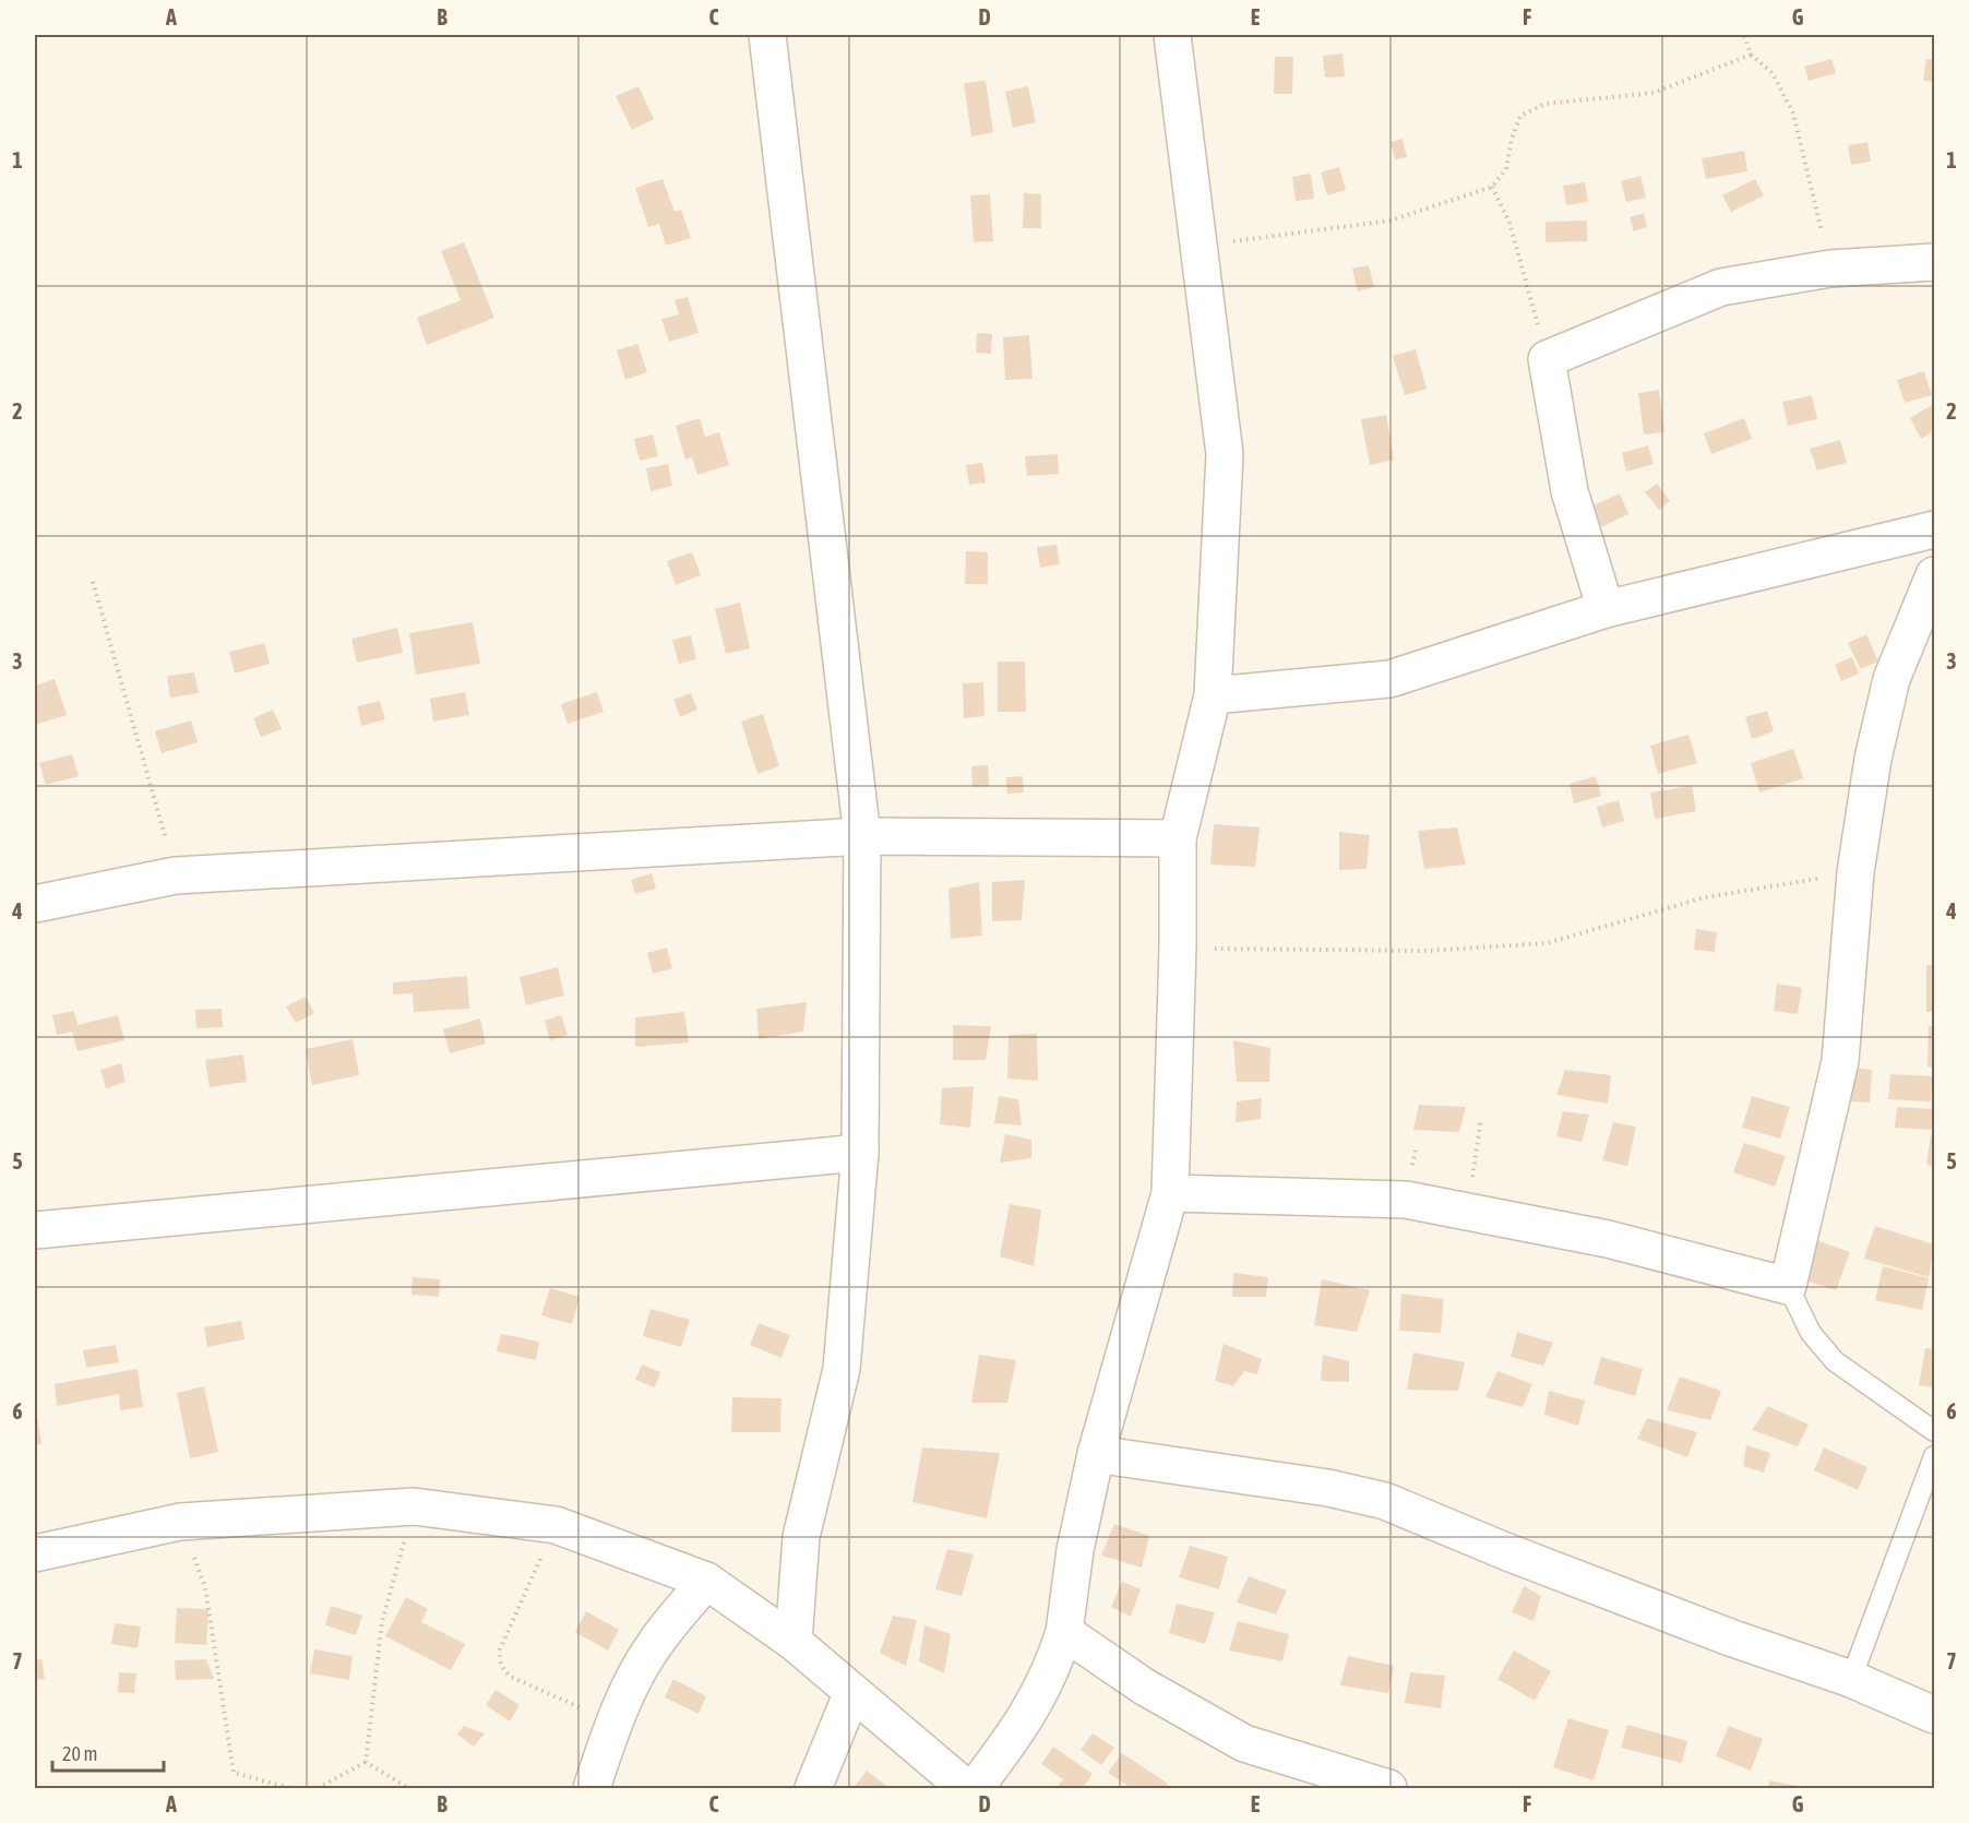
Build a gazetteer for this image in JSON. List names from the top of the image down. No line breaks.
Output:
{"scale_bar":"20 m","grid":{"columns":["A","B","C","D","E","F","G"],"rows":["1","2","3","4","5","6","7"]}}
